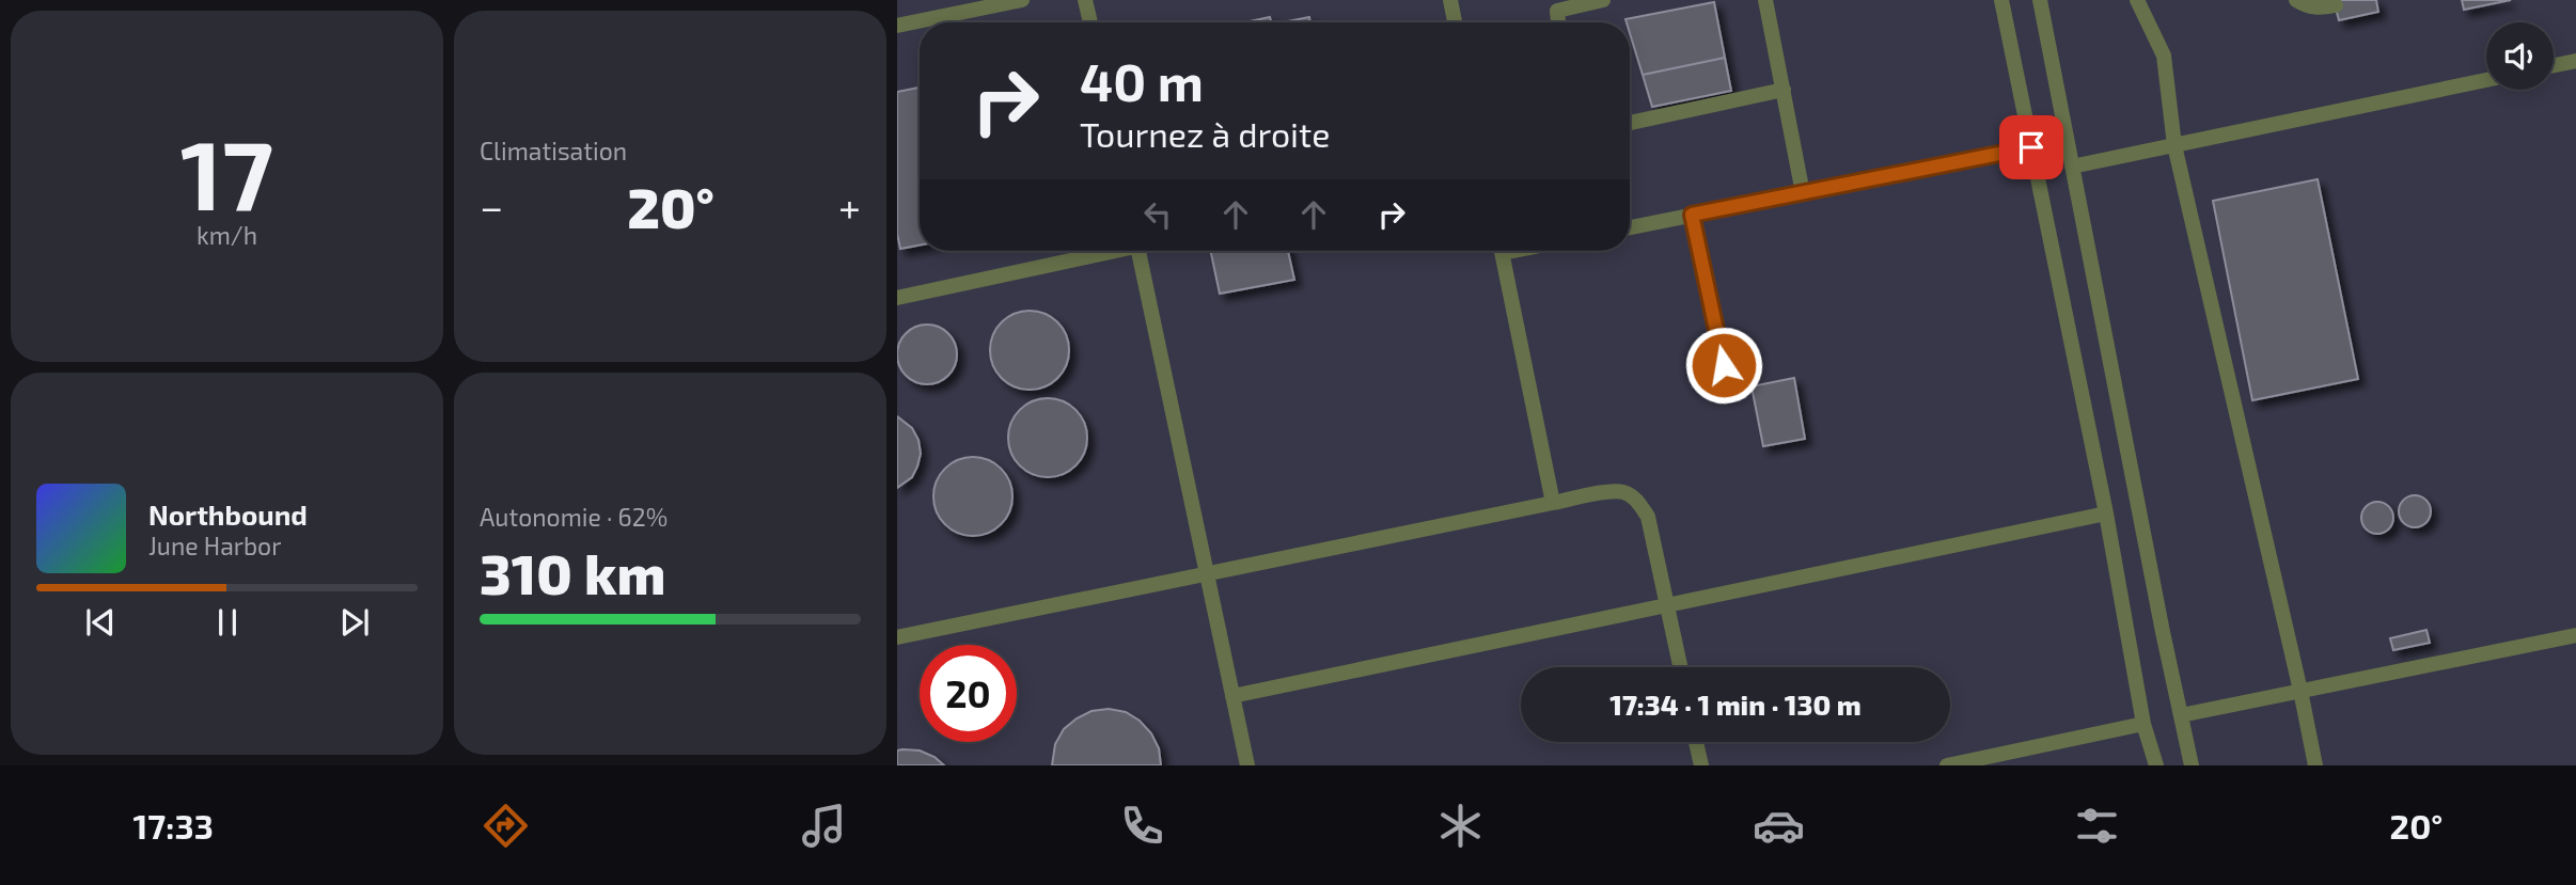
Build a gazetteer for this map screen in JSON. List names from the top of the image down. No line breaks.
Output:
{"page":{"tile":[["17","km/h"],"Climatisation",["Autonomie · 62%","310 km"]],"turn":["40 m","Tournez à droite"],"heat":["−","20°","+"],"song":["Northbound","June Harbor"],"limit":"20","trip":"17:34 · 1 min · 130 m","tabs":["17:33","20°"]}}
